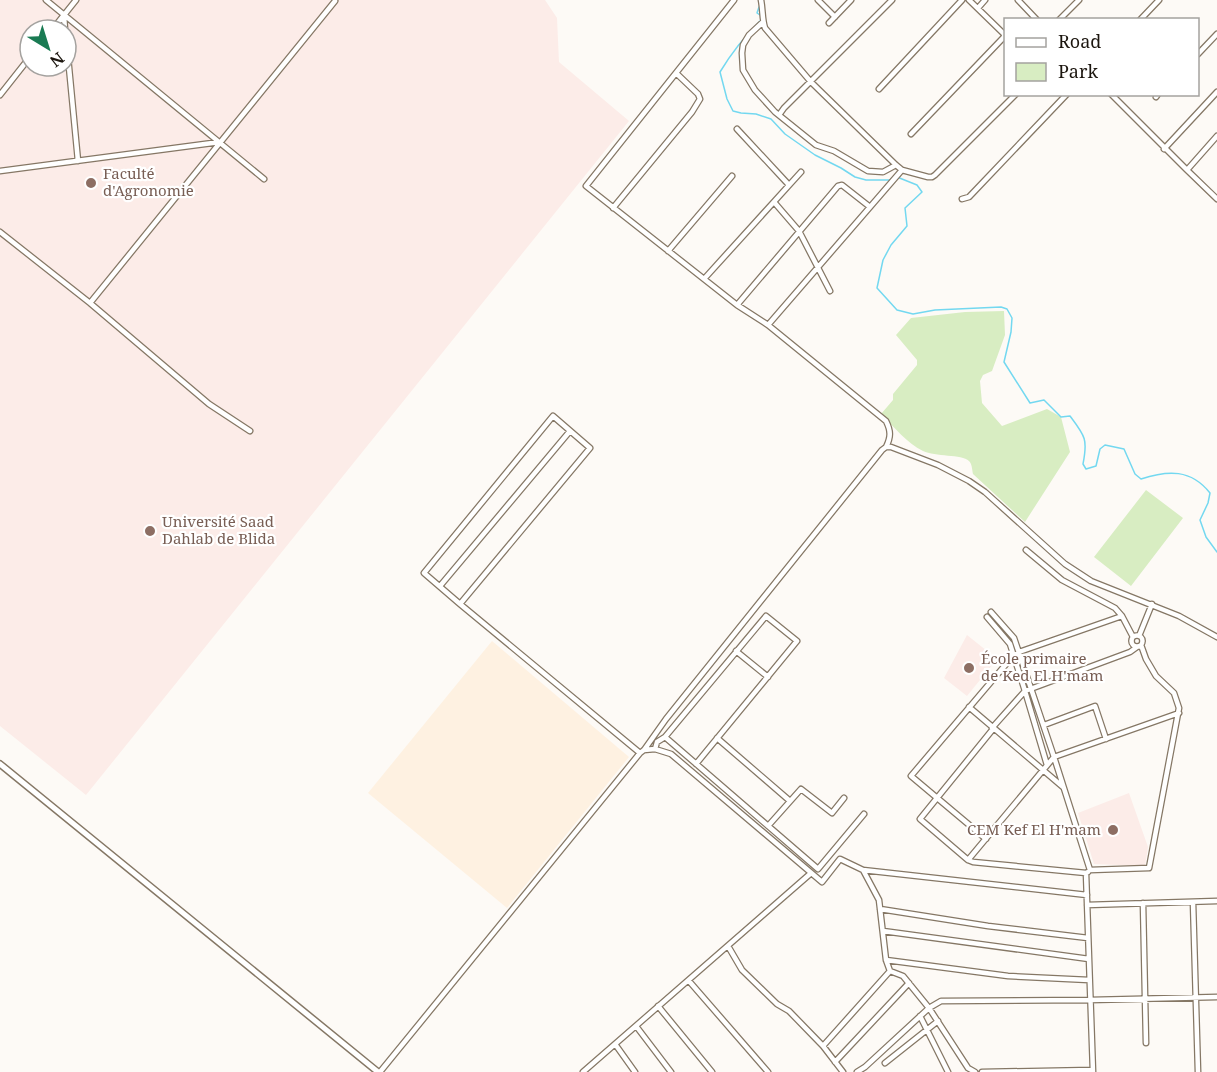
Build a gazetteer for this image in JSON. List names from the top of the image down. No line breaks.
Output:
{"places":["Faculté d'Agronomie","Université Saad Dahlab de Blida","École primaire de Ked El H'mam","CEM Kef El H'mam"],"legend":["Road","Park"],"north":"bottom right"}
